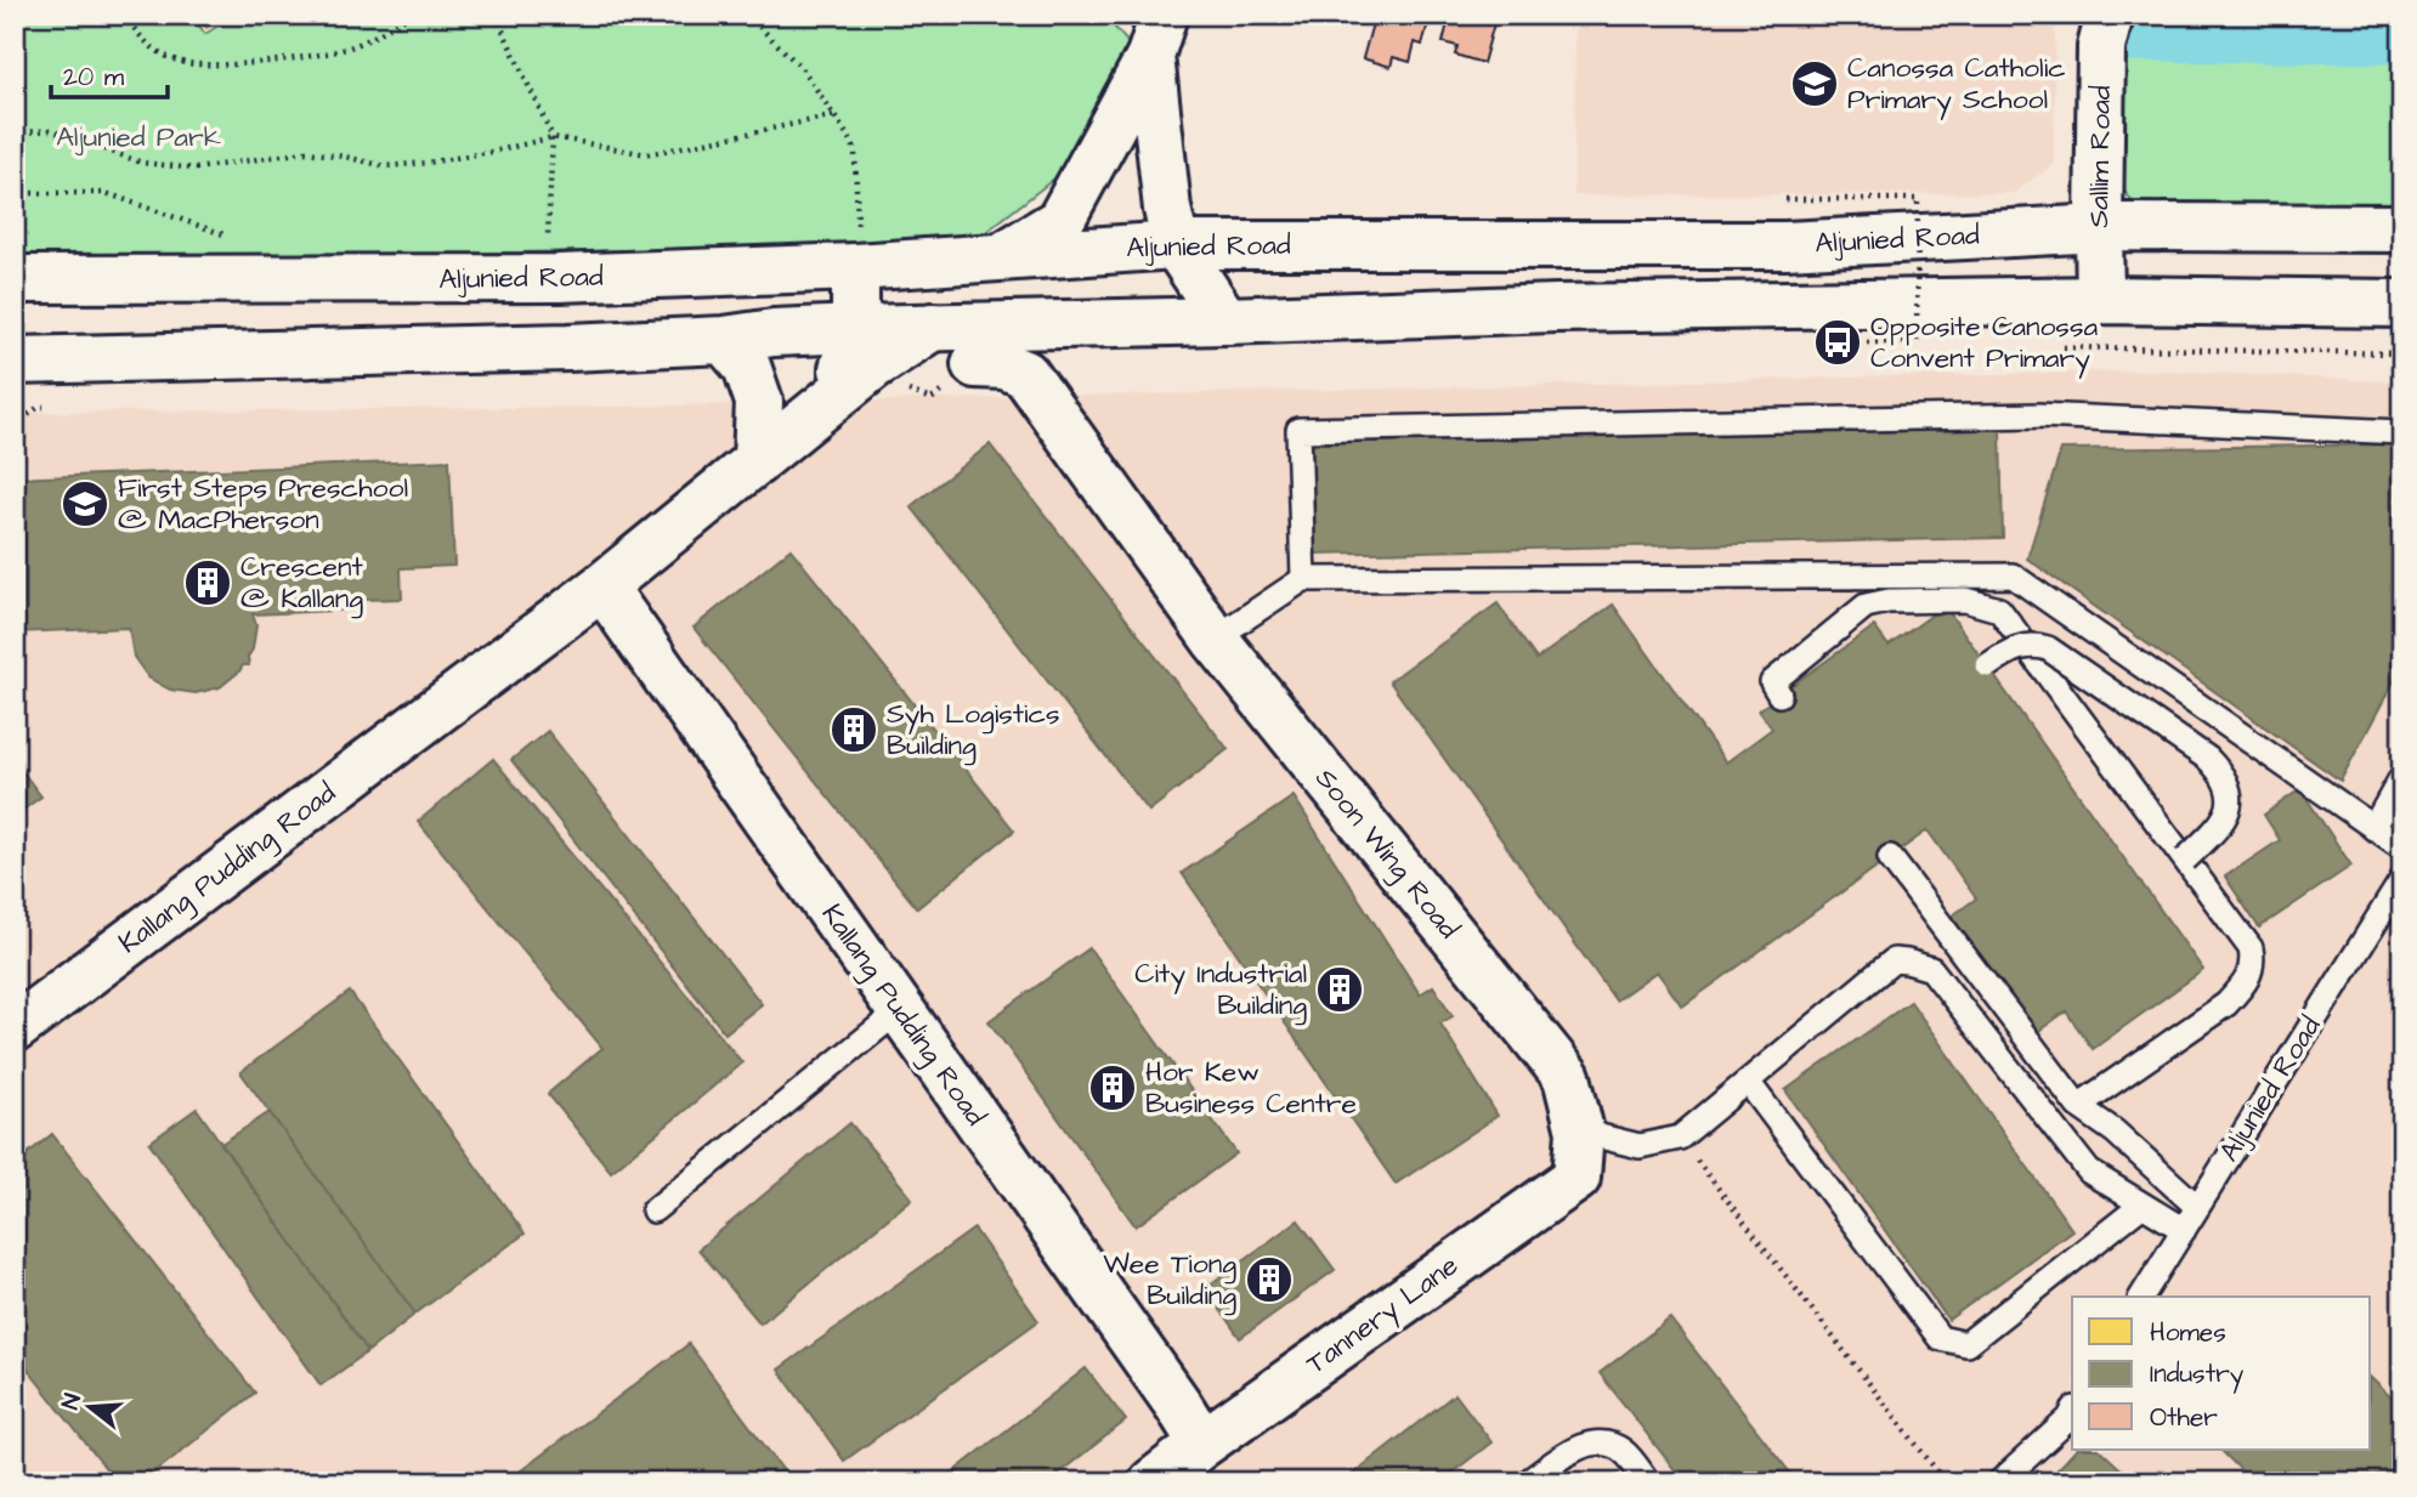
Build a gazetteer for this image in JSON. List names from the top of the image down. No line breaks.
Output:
{"streets":{"main road":["Sallim Road","Aljunied Road","Soon Wing Road","Kallang Pudding Road","Tannery Lane"]},"crossings":[["Sallim Road","Aljunied Road"],["Aljunied Road","Kallang Pudding Road"],["Soon Wing Road","Tannery Lane"],["Kallang Pudding Road","Tannery Lane"]],"parks":["Aljunied Park"],"places":{"school or university":["Canossa Catholic Primary School","First Steps Preschool @ MacPherson"],"bus stop":["Opposite Canossa Convent Primary"],"building":["Crescent @ Kallang","Syh Logistics Building","City Industrial Building","Hor Kew Business Centre","Wee Tiong Building"]},"legend":["Homes","Industry","Other"],"scale_bar":"20 m","north":"left"}
